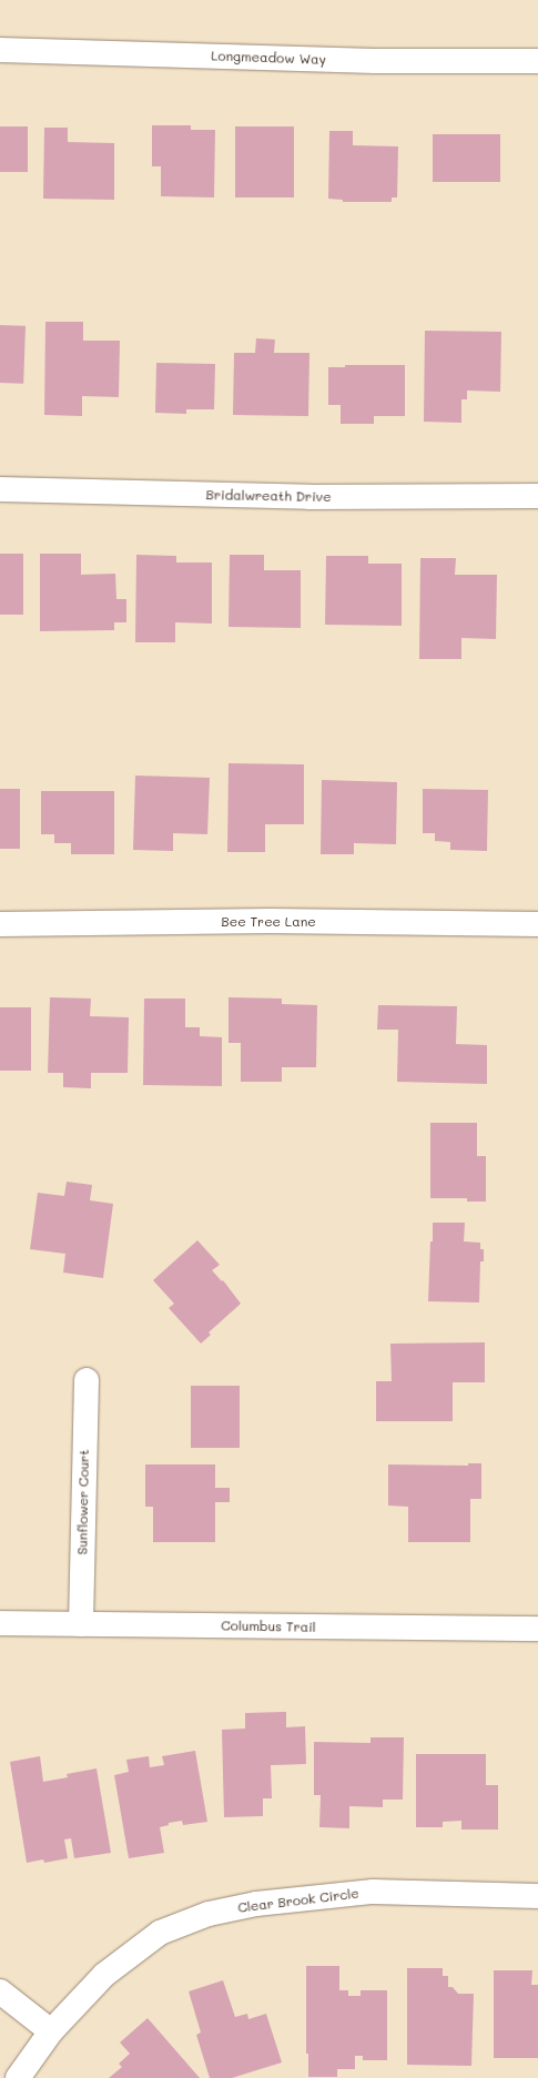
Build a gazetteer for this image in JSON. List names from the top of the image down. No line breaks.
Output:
{"streets":{"street":["Longmeadow Way","Bridalwreath Drive","Bee Tree Lane","Sunflower Court","Columbus Trail","Clear Brook Circle"]},"crossings":[["Sunflower Court","Columbus Trail"]]}
